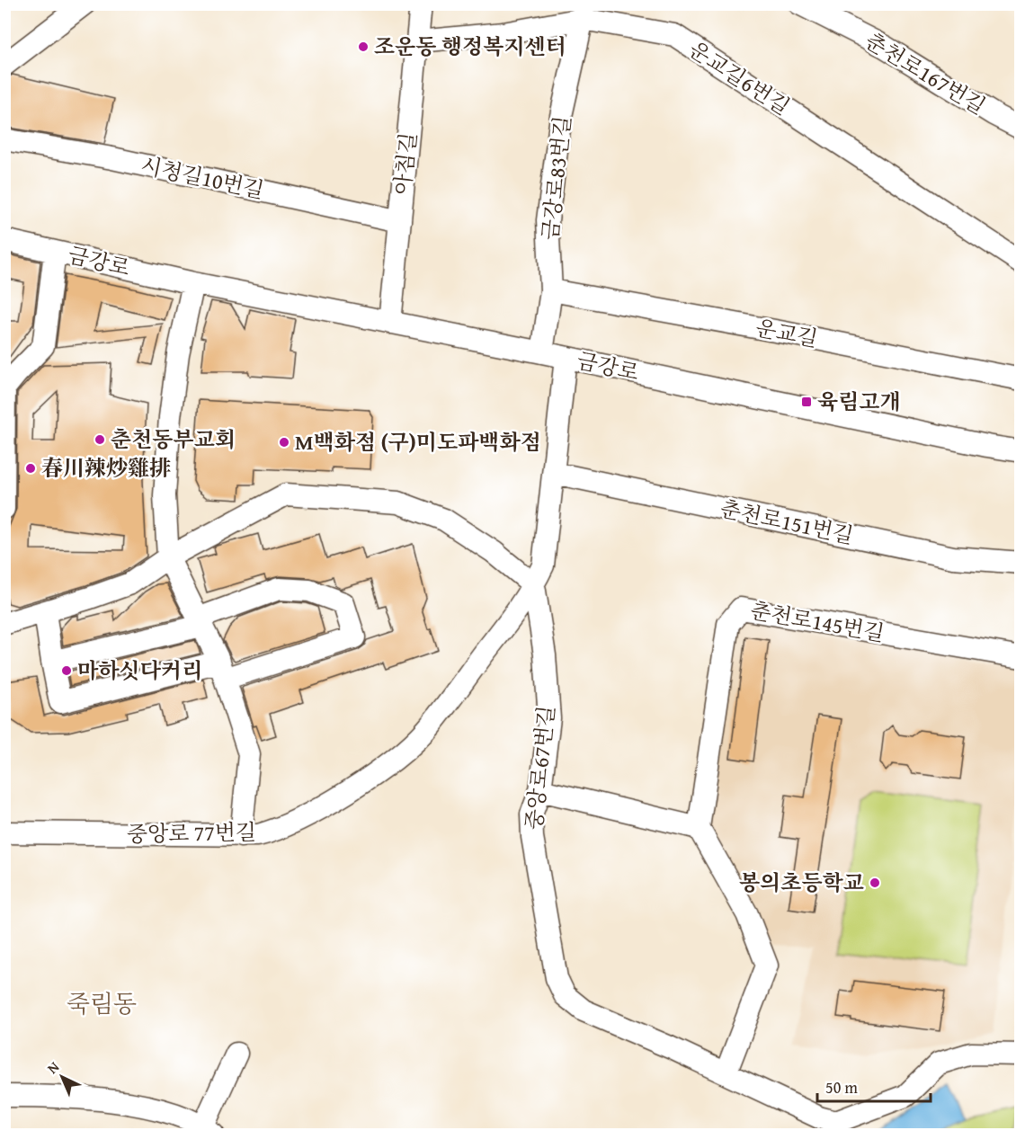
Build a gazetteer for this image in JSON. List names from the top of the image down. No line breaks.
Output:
{"streets":{"street":["춘천로167번길","운교길6번길","아침길","시청길10번길","금강로83번길","금강로","운교길","춘천로151번길","춘천로145번길","중앙로67번길","중앙로 77번길"]},"crossings":[["운교길6번길","아침길"],["운교길6번길","금강로83번길"],["아침길","시청길10번길"],["아침길","금강로"],["금강로83번길","금강로"],["금강로83번길","운교길"],["중앙로67번길","중앙로 77번길"]],"districts":["죽림동"],"places":{"other":["조운동 행정복지센터","춘천동부교회","M백화점 (구)미도파백화점","春川辣炒雞排","마하싯다커리","봉의초등학교"],"transit":["육림고개"]},"scale_bar":"50 m","north":"top left"}
